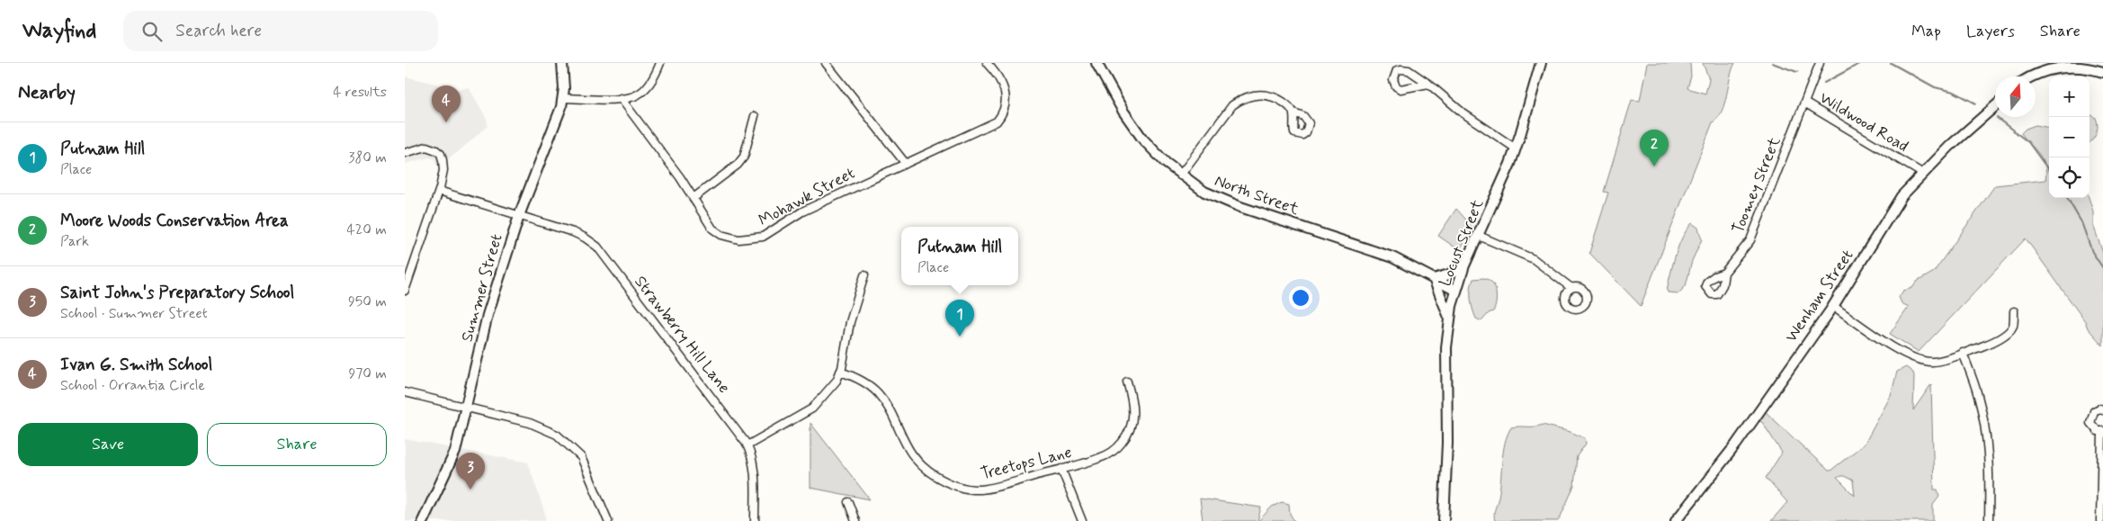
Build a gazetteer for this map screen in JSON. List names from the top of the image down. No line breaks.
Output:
{"streets":{"main road":["North Street","Locust Street","Summer Street","Wenham Street"],"street":["Wildwood Road","Toomey Street","Mohawk Street","Strawberry Hill Lane","Treetops Lane"]},"crossings":[["Wildwood Road","Toomey Street"],["Wildwood Road","Wenham Street"],["North Street","Locust Street"],["Summer Street","Strawberry Hill Lane"]],"north":"top","page":{"header":"Wayfind","search":"Search here","nav":["Map","Layers","Share"],"heading":["Nearby","4 results"],"map_buttons":["+","−"],"pins":["4","2","1","3"],"list":[{"mark":"1","name":"Putnam Hill","note":"Place","value":"380 m"},{"mark":"2","name":"Moore Woods Conservation Area","note":"Park","value":"420 m"},{"mark":"3","name":"Saint John's Preparatory School","note":"School · Summer Street","value":"950 m"},{"mark":"4","name":"Ivan G. Smith School","note":"School · Orrantia Circle","value":"970 m"}],"popup":["Putnam Hill","Place"],"buttons":["Save","Share"]}}
